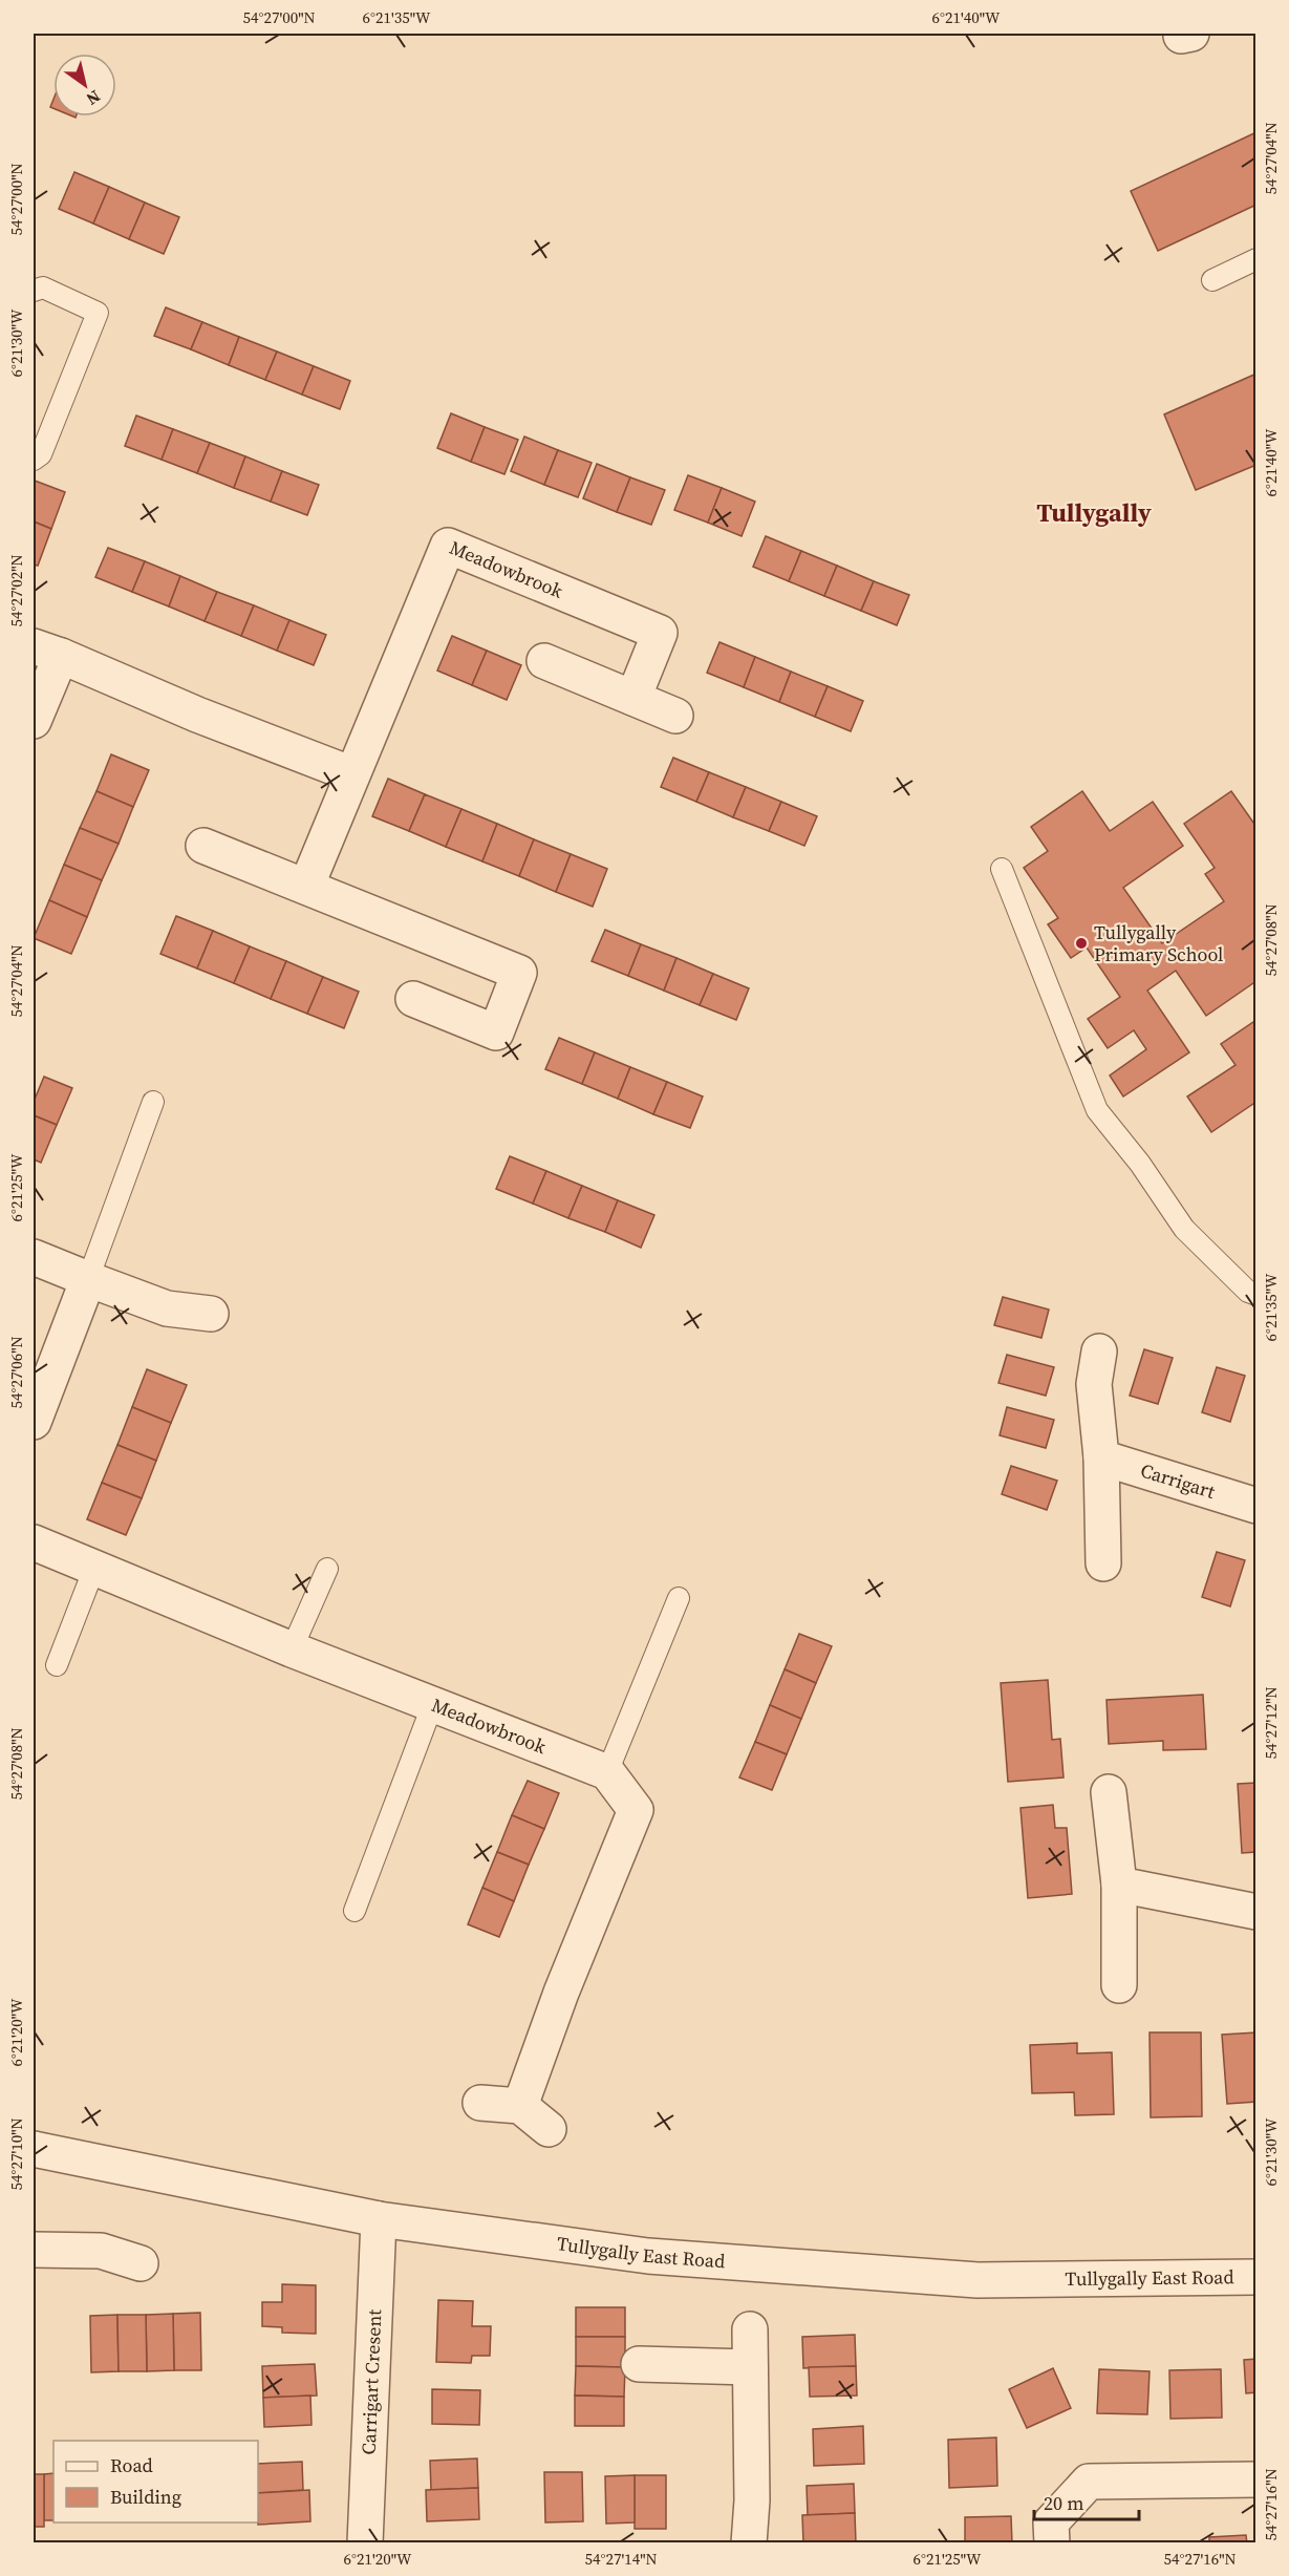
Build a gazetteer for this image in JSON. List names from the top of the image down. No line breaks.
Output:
{"streets":{"street":["Meadowbrook","Carrigart","Tullygally East Road","Carrigart Cresent"]},"crossings":[["Tullygally East Road","Carrigart Cresent"]],"districts":["Tullygally"],"places":["Tullygally Primary School"],"legend":["Road","Building"],"scale_bar":"20 m","north":"bottom right","coordinates":["54°27'00\"N","6°21'35\"W","6°21'40\"W","54°27'04\"N","6°21'30\"W","54°27'02\"N","54°27'08\"N","6°21'25\"W","54°27'06\"N","54°27'12\"N","6°21'20\"W","54°27'10\"N","54°27'16\"N","54°27'14\"N"]}
